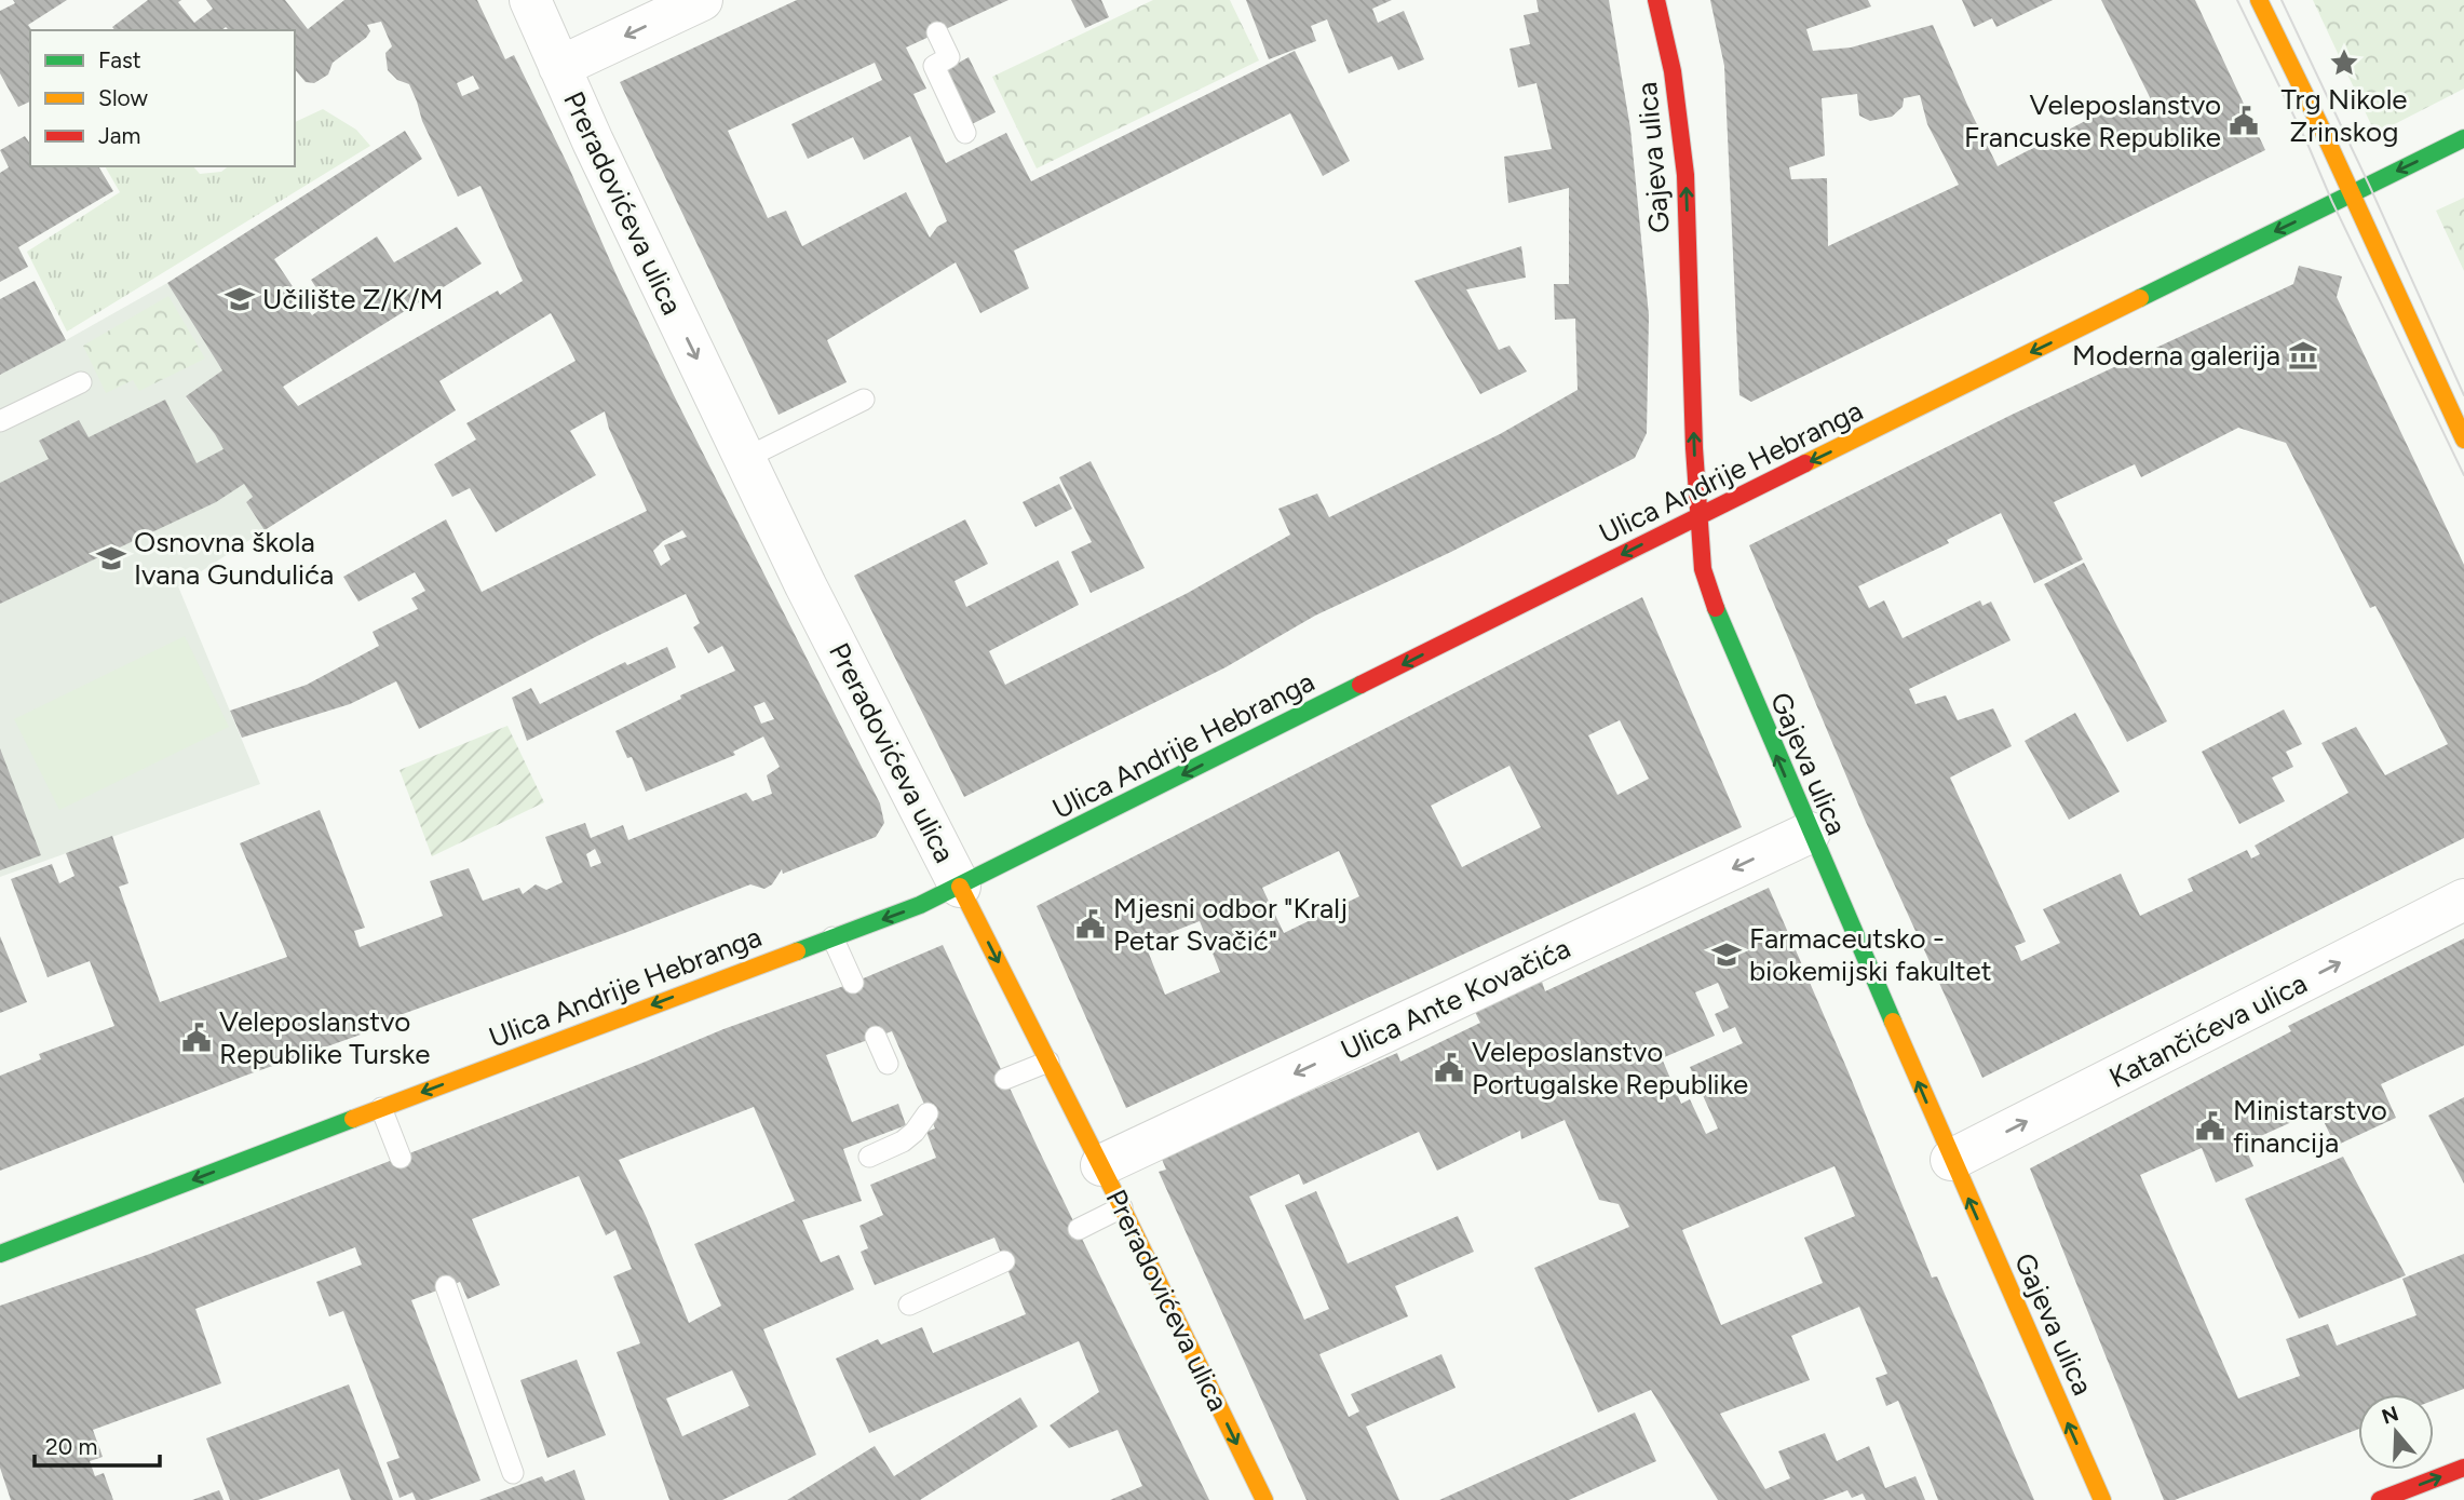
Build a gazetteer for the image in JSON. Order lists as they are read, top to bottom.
{
  "streets": {
    "main road": ["Gajeva ulica", "Preradovićeva ulica", "Ulica Andrije Hebranga"],
    "street": ["Ulica Ante Kovačića", "Katančićeva ulica"]
  },
  "crossings": [
    ["Gajeva ulica", "Ulica Andrije Hebranga"],
    ["Gajeva ulica", "Ulica Ante Kovačića"],
    ["Gajeva ulica", "Katančićeva ulica"],
    ["Preradovićeva ulica", "Ulica Andrije Hebranga"],
    ["Preradovićeva ulica", "Ulica Ante Kovačića"]
  ],
  "one_way": [
    "Gajeva ulica",
    "Preradovićeva ulica",
    "Ulica Andrije Hebranga",
    "Ulica Ante Kovačića",
    "Katančićeva ulica"
  ],
  "places": {
    "place": ["Trg Nikole Zrinskog"],
    "public building": [
      "Veleposlanstvo Francuske Republike",
      "Mjesni odbor \"Kralj Petar Svačić\"",
      "Veleposlanstvo Republike Turske",
      "Veleposlanstvo Portugalske Republike",
      "Ministarstvo financija"
    ],
    "school or university": ["Učilište Z/K/M", "Osnovna škola Ivana Gundulića", "Farmaceutsko - biokemijski fakultet"],
    "museum": ["Moderna galerija"]
  },
  "legend": ["Fast", "Slow", "Jam"],
  "scale_bar": "20 m",
  "north": "top"
}
